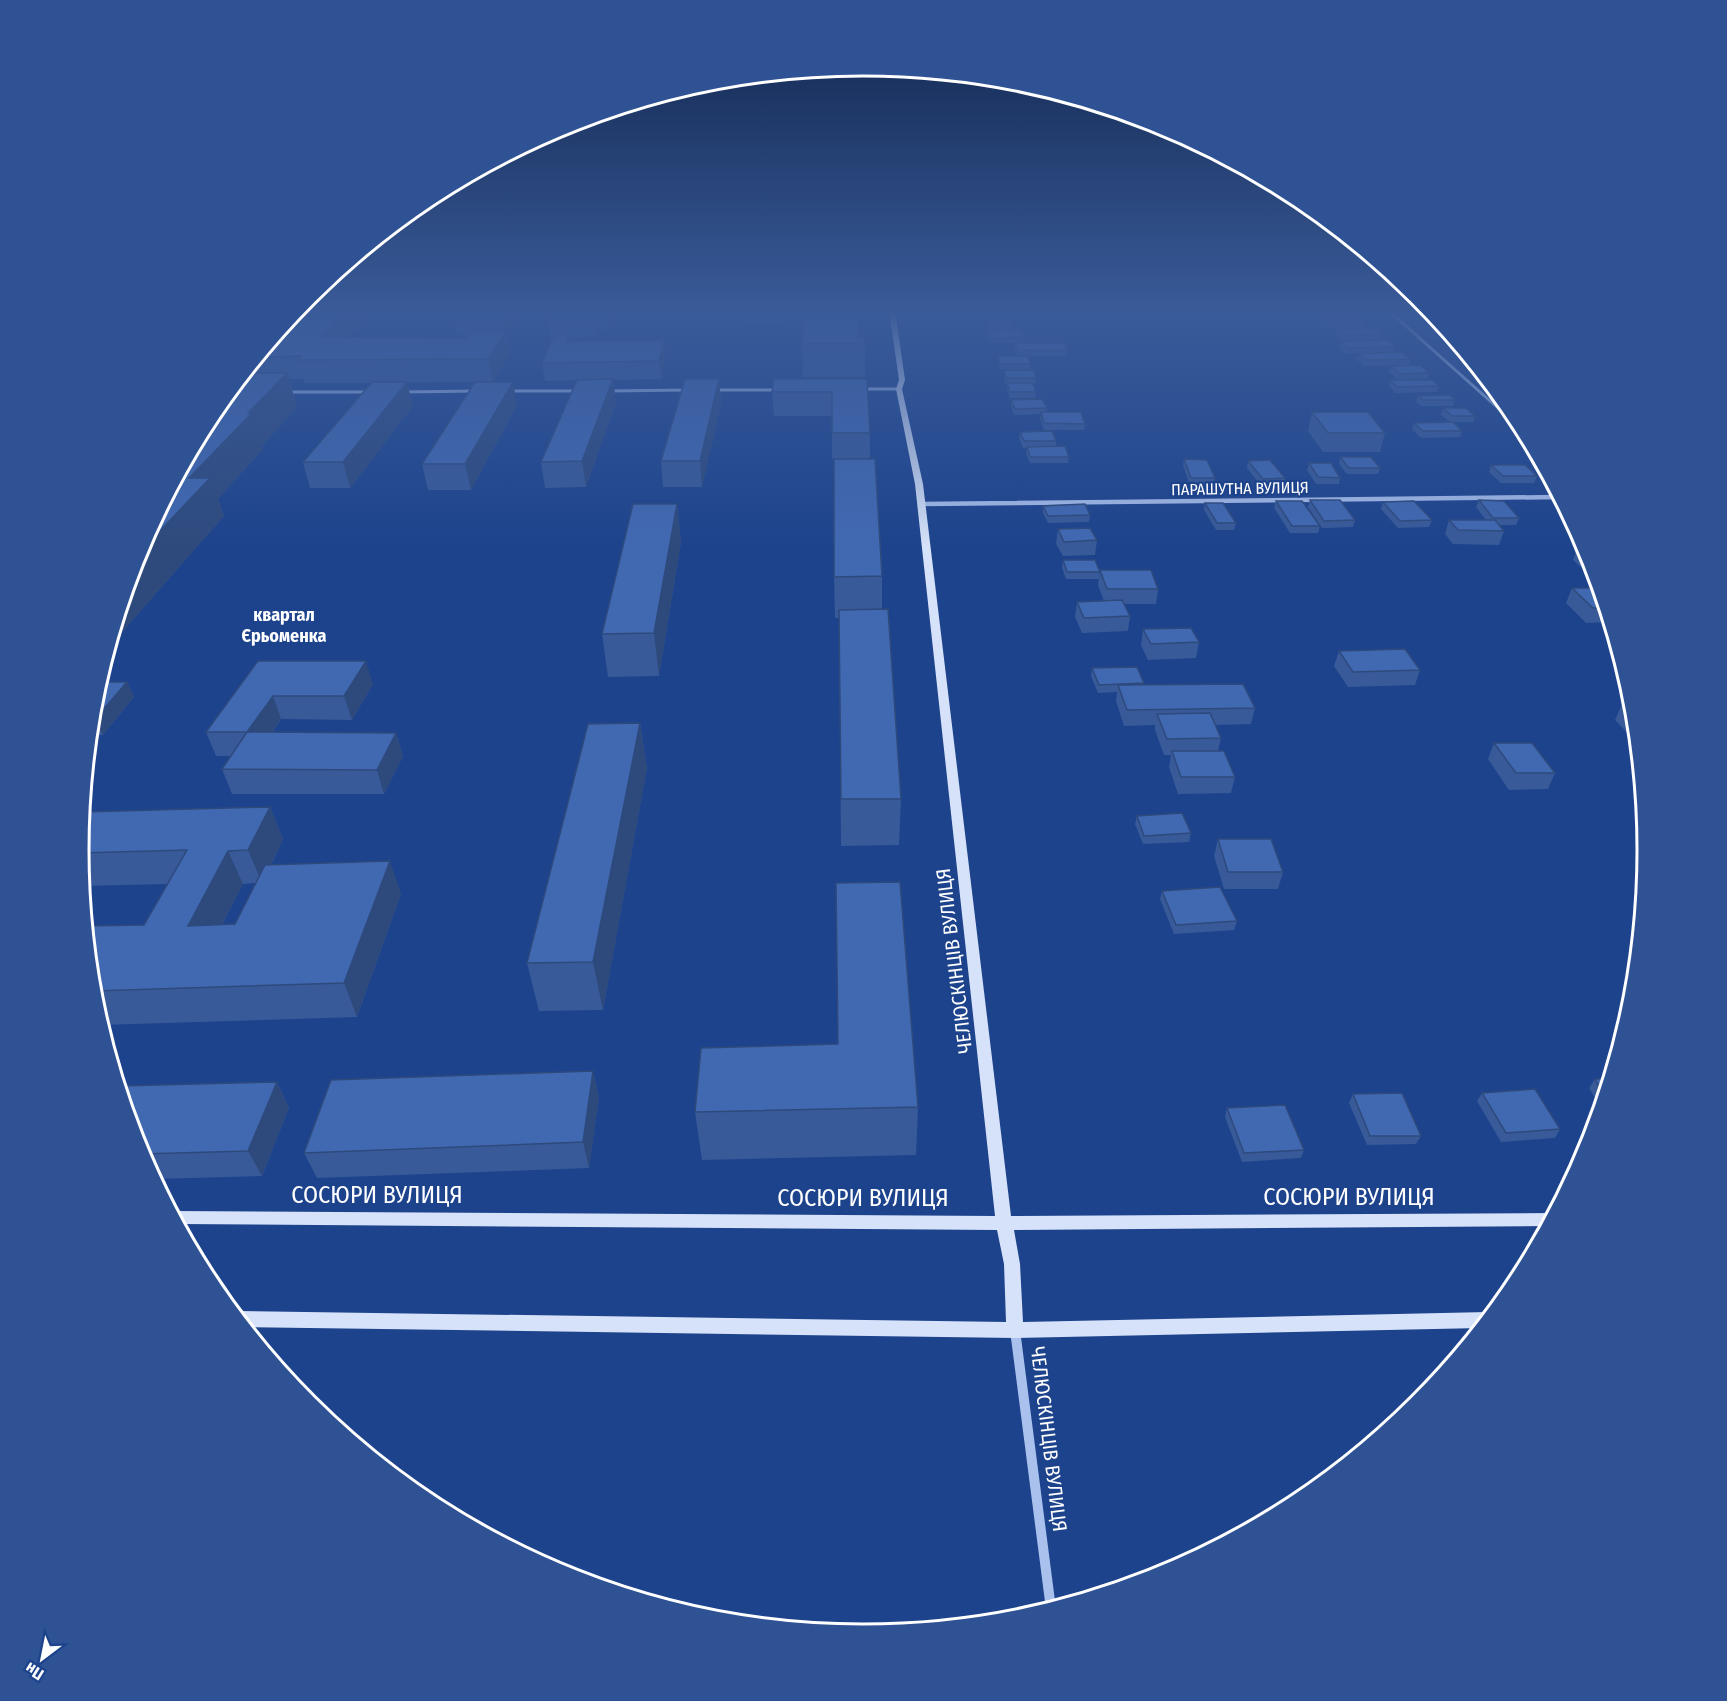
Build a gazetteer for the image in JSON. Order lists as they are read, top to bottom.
{
  "streets": {
    "street": ["ПАРАШУТНА ВУЛИЦЯ", "ЧЕЛЮСКІНЦІВ ВУЛИЦЯ", "СОСЮРИ ВУЛИЦЯ"]
  },
  "crossings": [
    ["ПАРАШУТНА ВУЛИЦЯ", "ЧЕЛЮСКІНЦІВ ВУЛИЦЯ"],
    ["ЧЕЛЮСКІНЦІВ ВУЛИЦЯ", "СОСЮРИ ВУЛИЦЯ"]
  ],
  "districts": ["квартал Єрьоменка"],
  "north": "bottom left"
}
